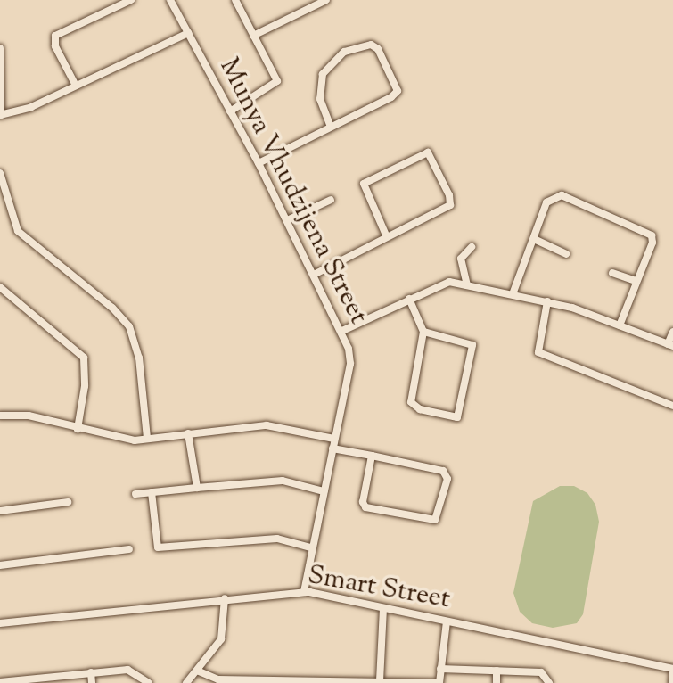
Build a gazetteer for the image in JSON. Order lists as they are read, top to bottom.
{
  "streets": {
    "street": ["Munya Vhudzijena Street", "Smart Street"]
  },
  "crossings": [
    ["Munya Vhudzijena Street", "Smart Street"]
  ]
}
